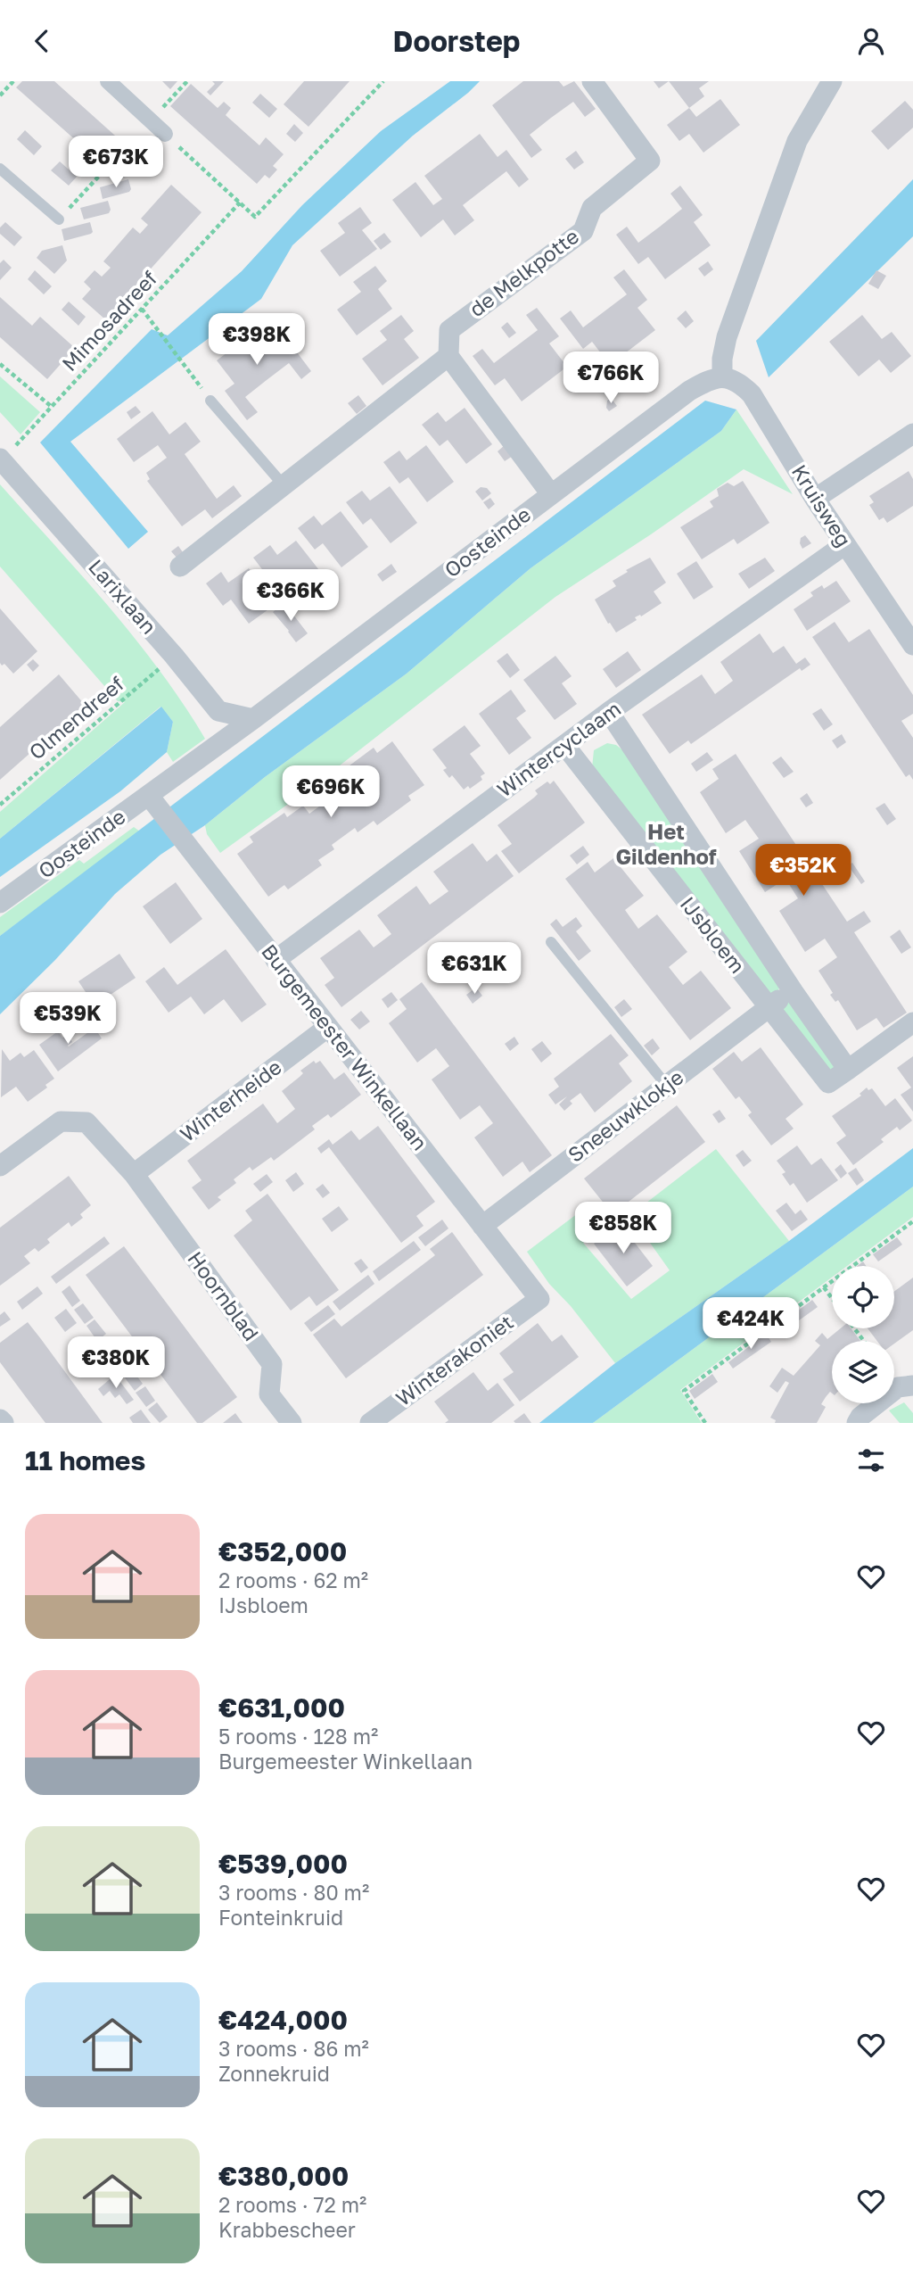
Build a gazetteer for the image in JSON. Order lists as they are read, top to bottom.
{
  "streets": {
    "street": [
      "de Melkpotte",
      "Kruisweg",
      "Oosteinde",
      "Larixlaan",
      "Wintercyclaam",
      "IJsbloem",
      "Burgemeester Winkellaan",
      "Winterheide",
      "Sneeuwklokje",
      "Hoornblad",
      "Winterakoniet"
    ],
    "path": ["Mimosadreef", "Olmendreef"]
  },
  "crossings": [
    ["Mimosadreef", "Larixlaan"],
    ["Kruisweg", "Oosteinde"],
    ["Kruisweg", "Wintercyclaam"],
    ["Oosteinde", "Larixlaan"],
    ["Oosteinde", "Burgemeester Winkellaan"],
    ["Larixlaan", "Olmendreef"],
    ["Wintercyclaam", "IJsbloem"],
    ["Wintercyclaam", "Burgemeester Winkellaan"],
    ["IJsbloem", "Sneeuwklokje"],
    ["Burgemeester Winkellaan", "Winterheide"],
    ["Burgemeester Winkellaan", "Sneeuwklokje"],
    ["Burgemeester Winkellaan", "Winterakoniet"],
    ["Winterheide", "Hoornblad"]
  ],
  "districts": ["Het Gildenhof"],
  "page": {
    "header": "Doorstep",
    "price": [
      "€673K",
      "€398K",
      "€766K",
      "€366K",
      "€696K",
      "€352K",
      "€631K",
      "€539K",
      "€858K",
      "€424K",
      "€380K"
    ],
    "heading": "11 homes",
    "list": [
      {
        "name": "€352,000",
        "note": "2 rooms · 62 m² · IJsbloem"
      },
      {
        "name": "€631,000",
        "note": "5 rooms · 128 m² · Burgemeester Winkellaan"
      },
      {
        "name": "€539,000",
        "note": "3 rooms · 80 m² · Fonteinkruid"
      },
      {
        "name": "€424,000",
        "note": "3 rooms · 86 m² · Zonnekruid"
      },
      {
        "name": "€380,000",
        "note": "2 rooms · 72 m² · Krabbescheer"
      }
    ]
  }
}
